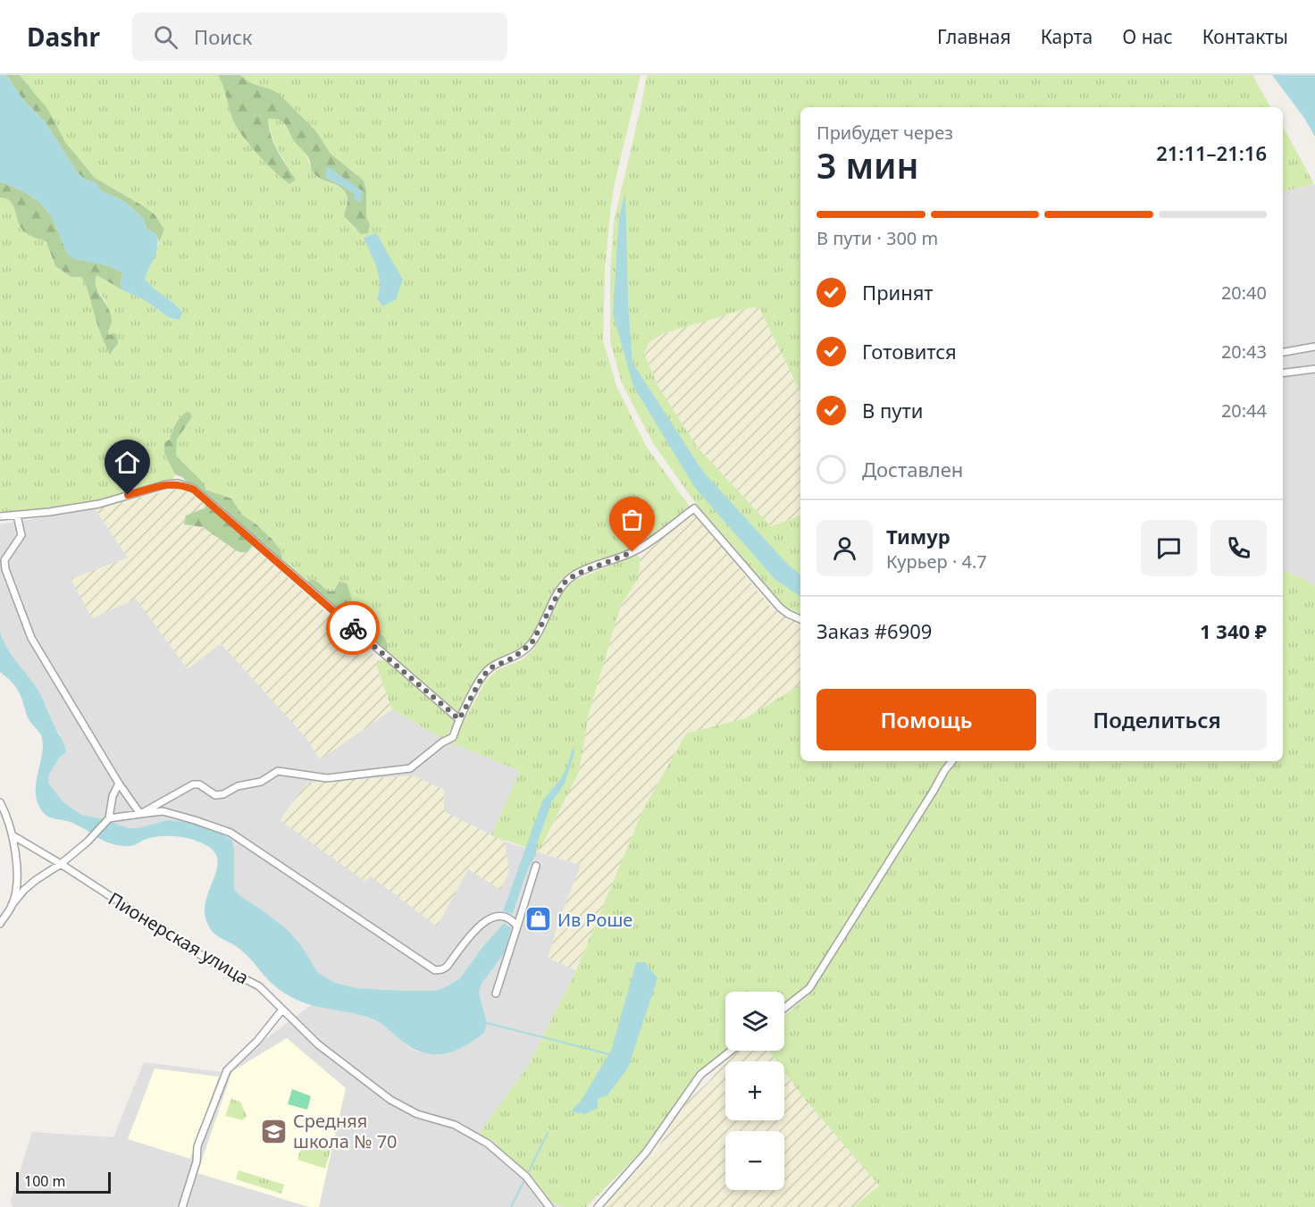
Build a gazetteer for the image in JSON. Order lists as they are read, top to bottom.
{
  "streets": {
    "street": ["Пионерская улица"]
  },
  "places": {
    "shop": ["Ив Роше"],
    "school or university": ["Средняя школа № 70"]
  },
  "scale_bar": "100 m",
  "page": {
    "header": "Dashr",
    "search": "Поиск",
    "nav": [
      "Главная",
      "Карта",
      "О нас",
      "Контакты"
    ],
    "heading": ["3 мин", "Прибудет через", "21:11–21:16"],
    "panel": [
      "Тимур",
      "Курьер · 4.7",
      "Заказ #6909",
      "1 340 ₽"
    ],
    "bar": "В пути · 300 m",
    "list": [
      ["Принят", "20:40"],
      ["Готовится", "20:43"],
      ["В пути", "20:44"],
      "Доставлен"
    ],
    "buttons": ["Помощь", "Поделиться"],
    "map_buttons": ["+", "−"],
    "scale": "100 m"
  }
}
